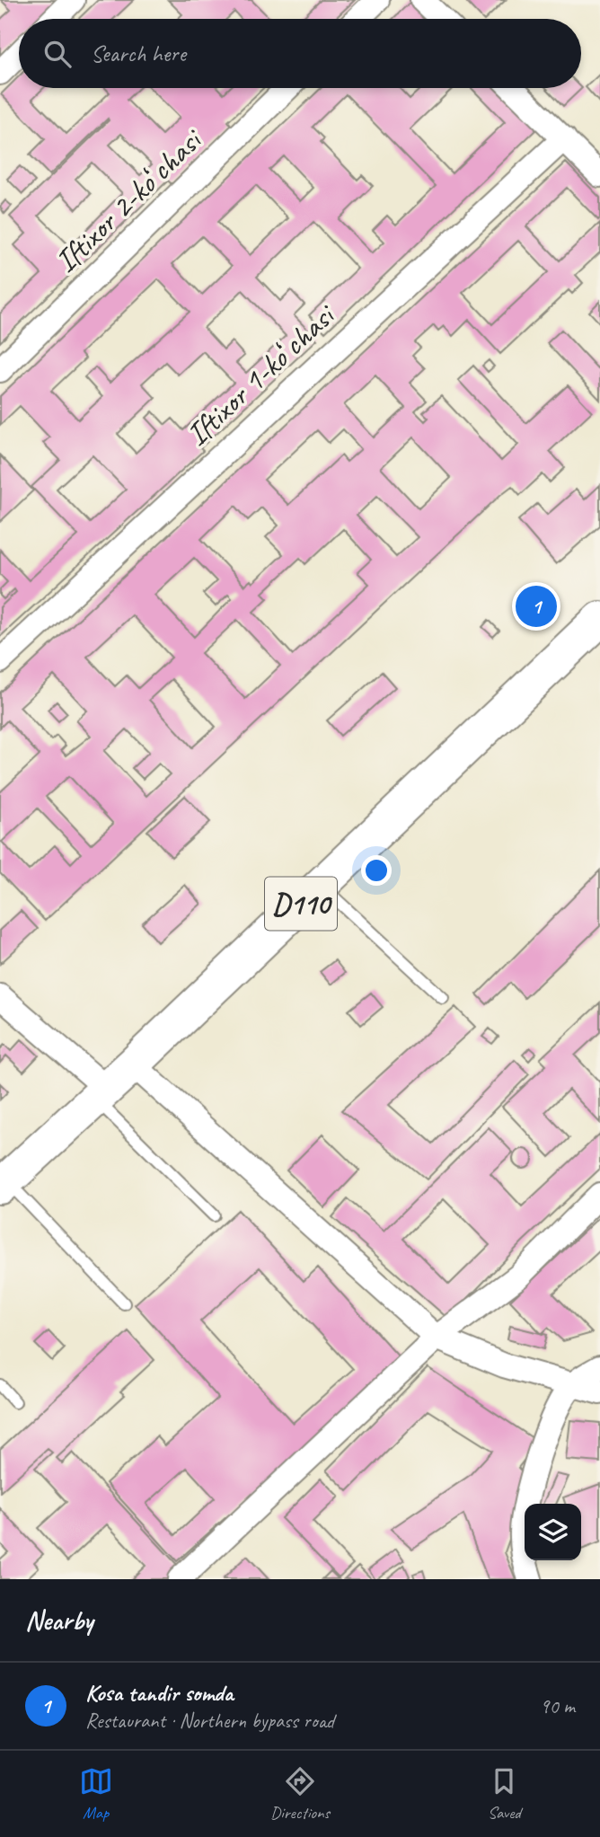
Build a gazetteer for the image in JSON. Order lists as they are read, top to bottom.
{
  "streets": {
    "main road": ["D110"],
    "street": ["Iftixor 2-koʻchasi", "Iftixor 1-koʻchasi"]
  },
  "page": {
    "search": "Search here",
    "pins": "1",
    "heading": "Nearby",
    "list": [
      {
        "mark": "1",
        "name": "Kosa tandir somda",
        "note": "Restaurant · Northern bypass road",
        "value": "90 m"
      }
    ],
    "nav": ["Map", "Directions", "Saved"]
  }
}
